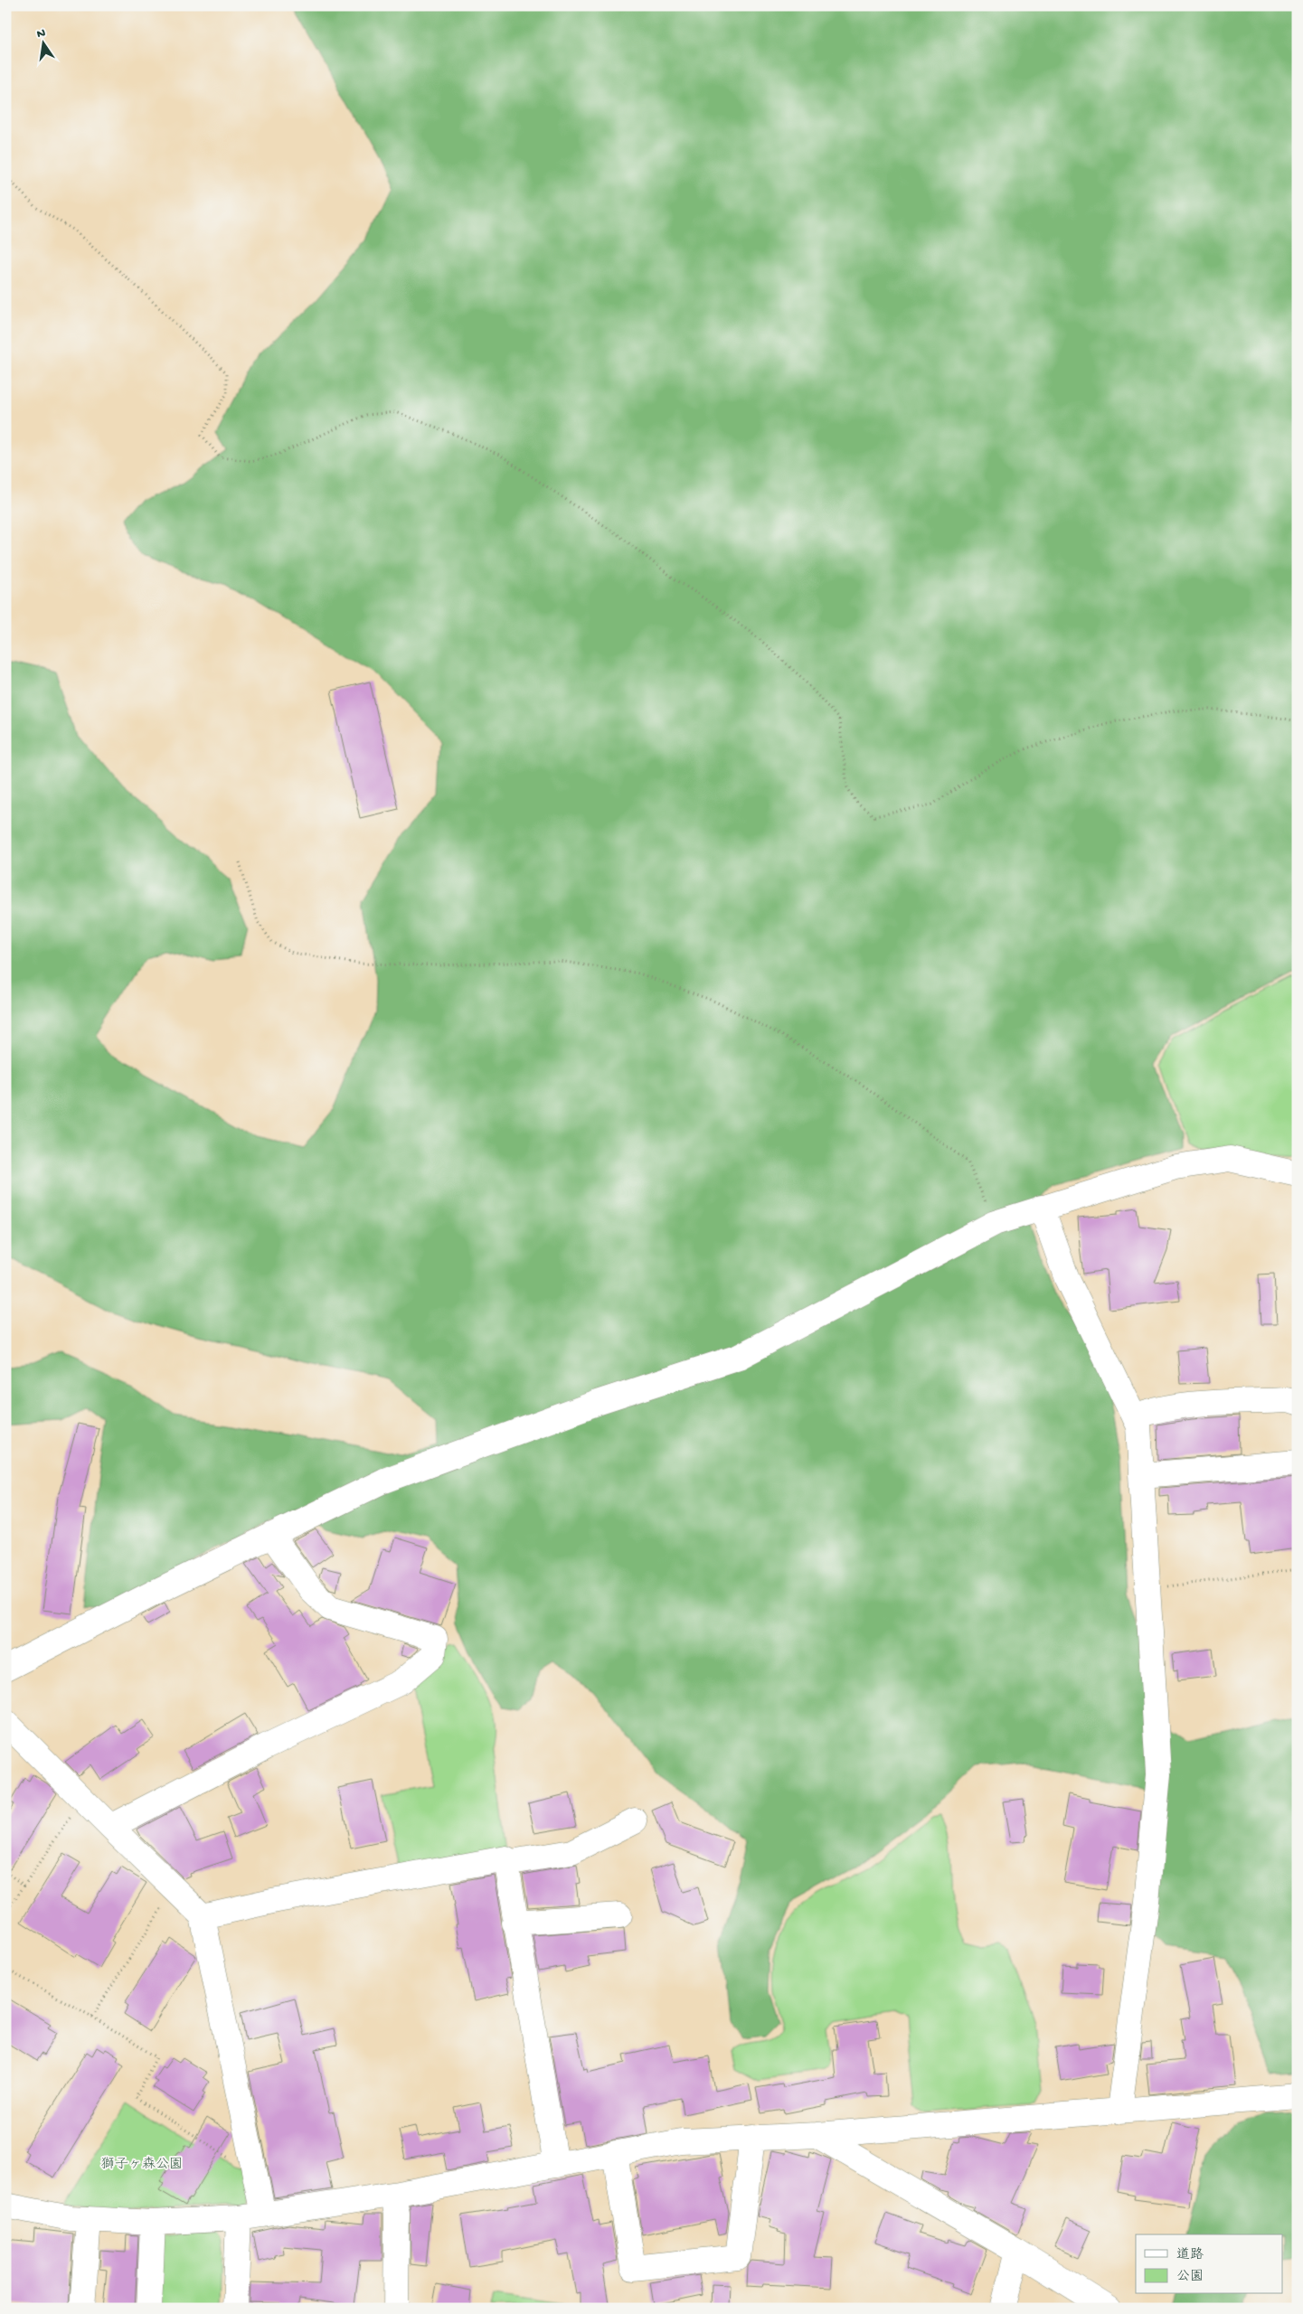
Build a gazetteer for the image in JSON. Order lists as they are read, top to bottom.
{
  "parks": ["獅子ヶ森公園"],
  "legend": ["道路", "公園"],
  "north": "top"
}
